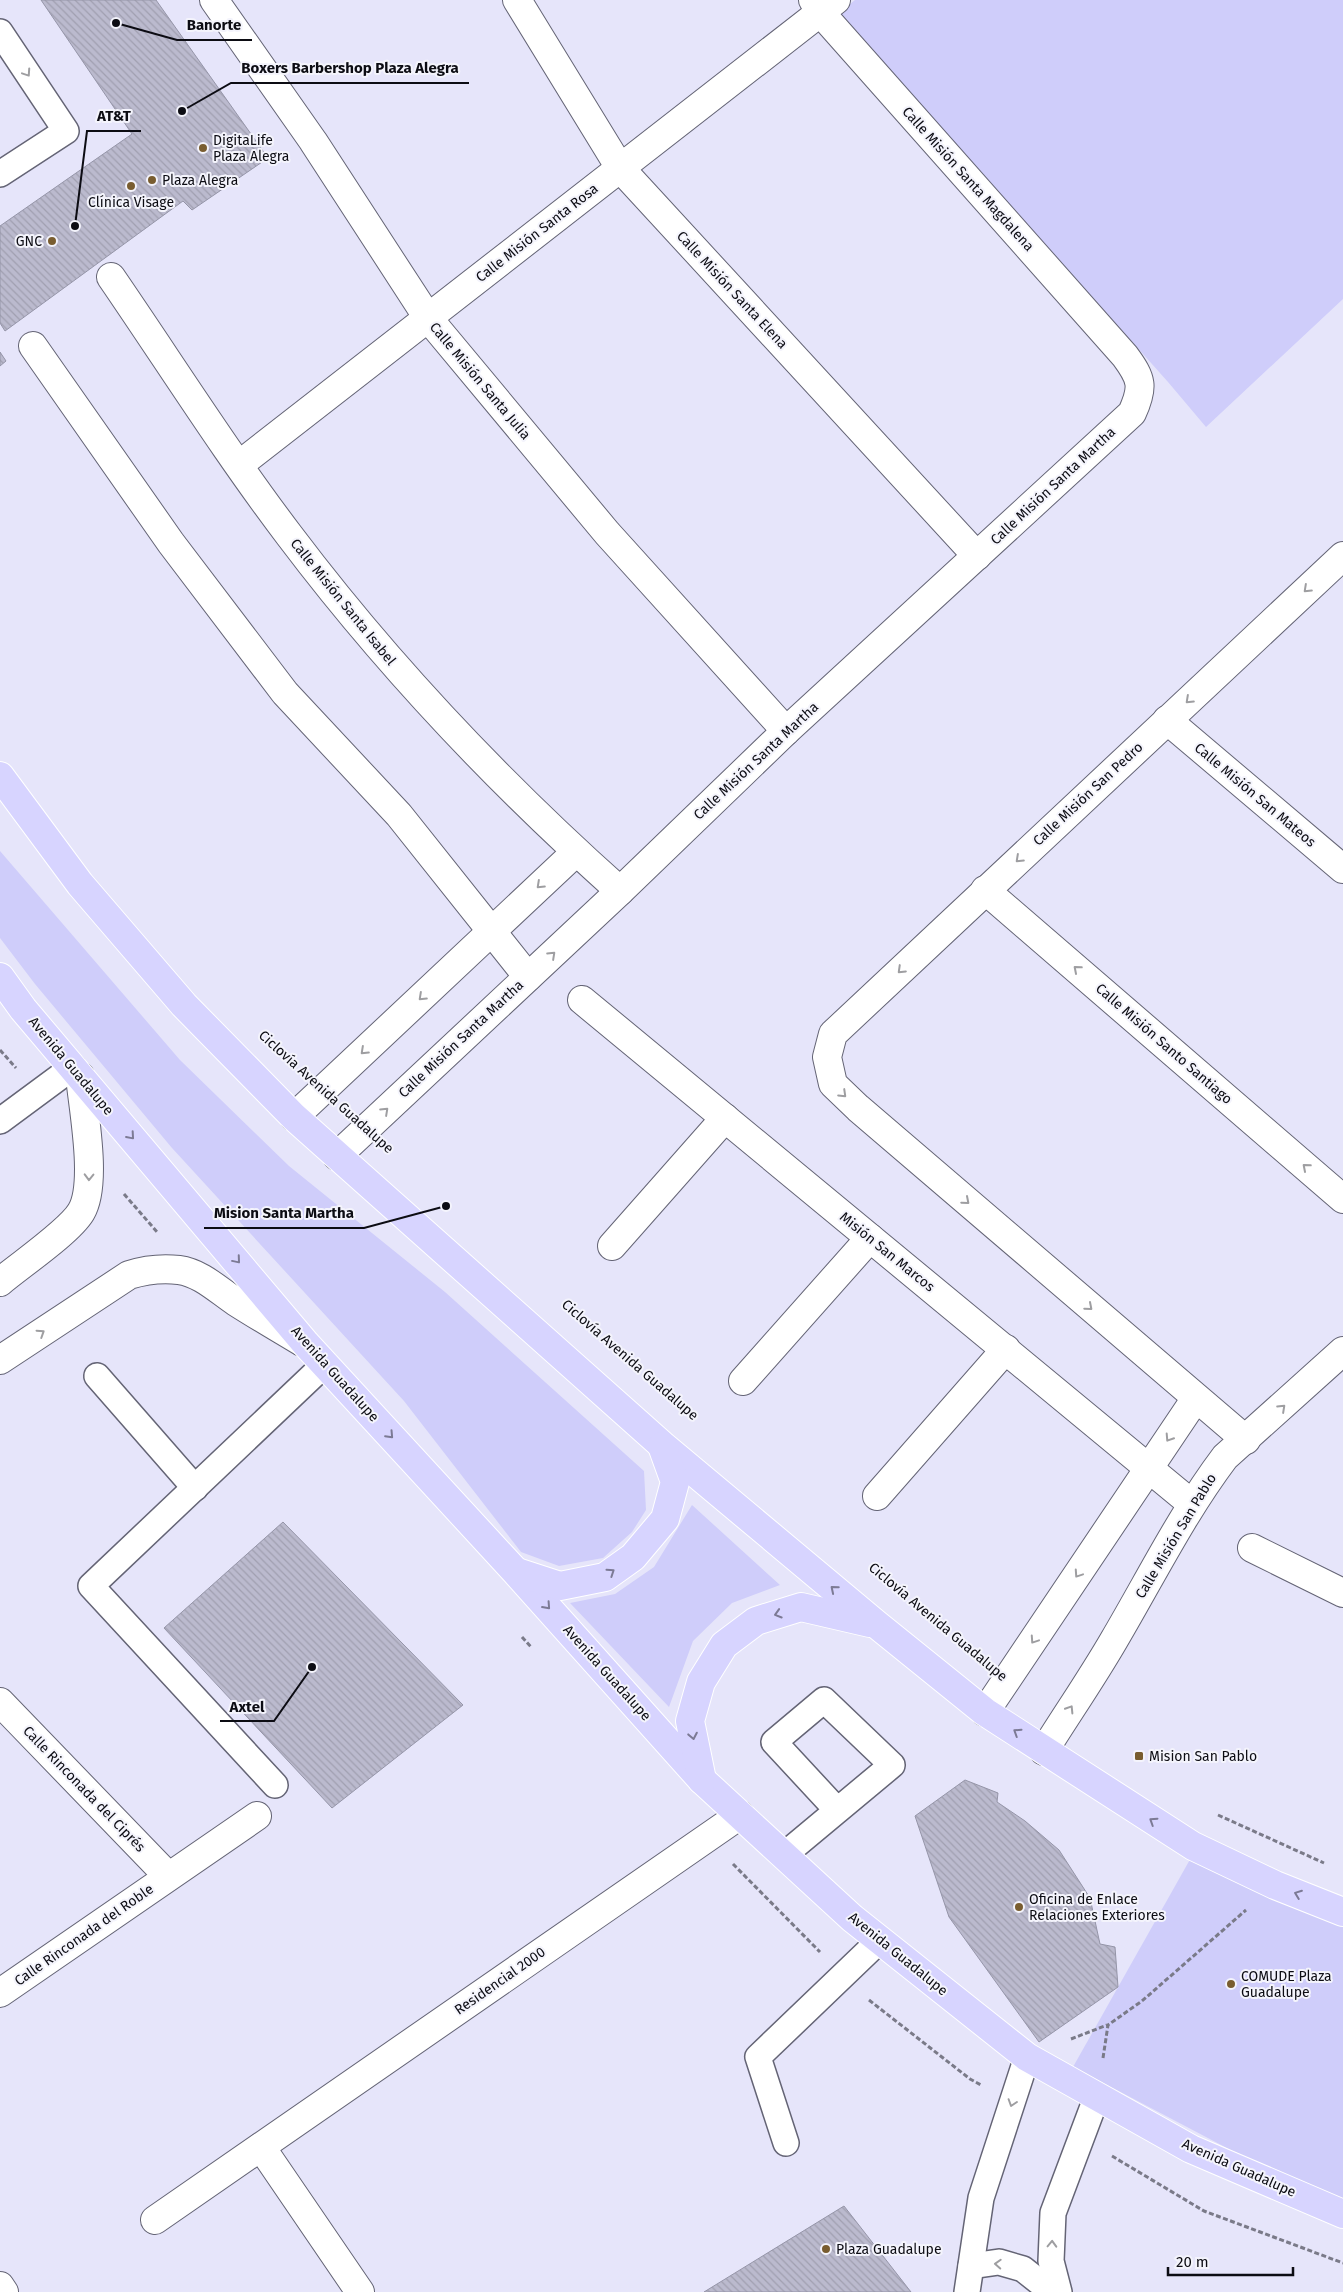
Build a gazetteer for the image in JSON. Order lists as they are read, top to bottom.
{
  "streets": {
    "main road": ["Avenida Guadalupe"],
    "street": [
      "Calle Misión Santa Magdalena",
      "Calle Misión Santa Rosa",
      "Calle Misión Santa Elena",
      "Calle Misión Santa Julia",
      "Calle Misión Santa Martha",
      "Calle Misión Santa Isabel",
      "Calle Misión San Pedro",
      "Calle Misión San Mateos",
      "Calle Misión Santo Santiago",
      "Misión San Marcos",
      "Calle Misión San Pablo",
      "Calle Rinconada del Ciprés",
      "Calle Rinconada del Roble",
      "Residencial 2000"
    ]
  },
  "crossings": [
    ["Calle Misión Santa Magdalena", "Calle Misión Santa Rosa"],
    ["Calle Misión Santa Magdalena", "Calle Misión Santa Martha"],
    ["Calle Misión Santa Rosa", "Calle Misión Santa Elena"],
    ["Calle Misión Santa Rosa", "Calle Misión Santa Julia"],
    ["Calle Misión Santa Rosa", "Calle Misión Santa Isabel"],
    ["Calle Misión Santa Elena", "Calle Misión Santa Martha"],
    ["Calle Misión Santa Julia", "Calle Misión Santa Martha"],
    ["Calle Misión Santa Martha", "Calle Misión Santa Isabel"],
    ["Calle Misión San Pedro", "Calle Misión San Mateos"],
    ["Calle Misión San Pedro", "Calle Misión Santo Santiago"],
    ["Avenida Guadalupe", "Residencial 2000"],
    ["Misión San Marcos", "Calle Misión San Pablo"],
    ["Calle Rinconada del Ciprés", "Calle Rinconada del Roble"]
  ],
  "one_way": ["Calle Misión Santo Santiago"],
  "places": {
    "other": [
      "Banorte",
      "Boxers Barbershop Plaza Alegra",
      "DigitaLife Plaza Alegra",
      "Plaza Alegra",
      "Clínica Visage",
      "AT&T",
      "GNC",
      "Mision Santa Martha",
      "Axtel",
      "Oficina de Enlace Relaciones Exteriores",
      "COMUDE Plaza Guadalupe",
      "Plaza Guadalupe"
    ],
    "transit": ["Mision San Pablo"]
  },
  "scale_bar": "20 m"
}
